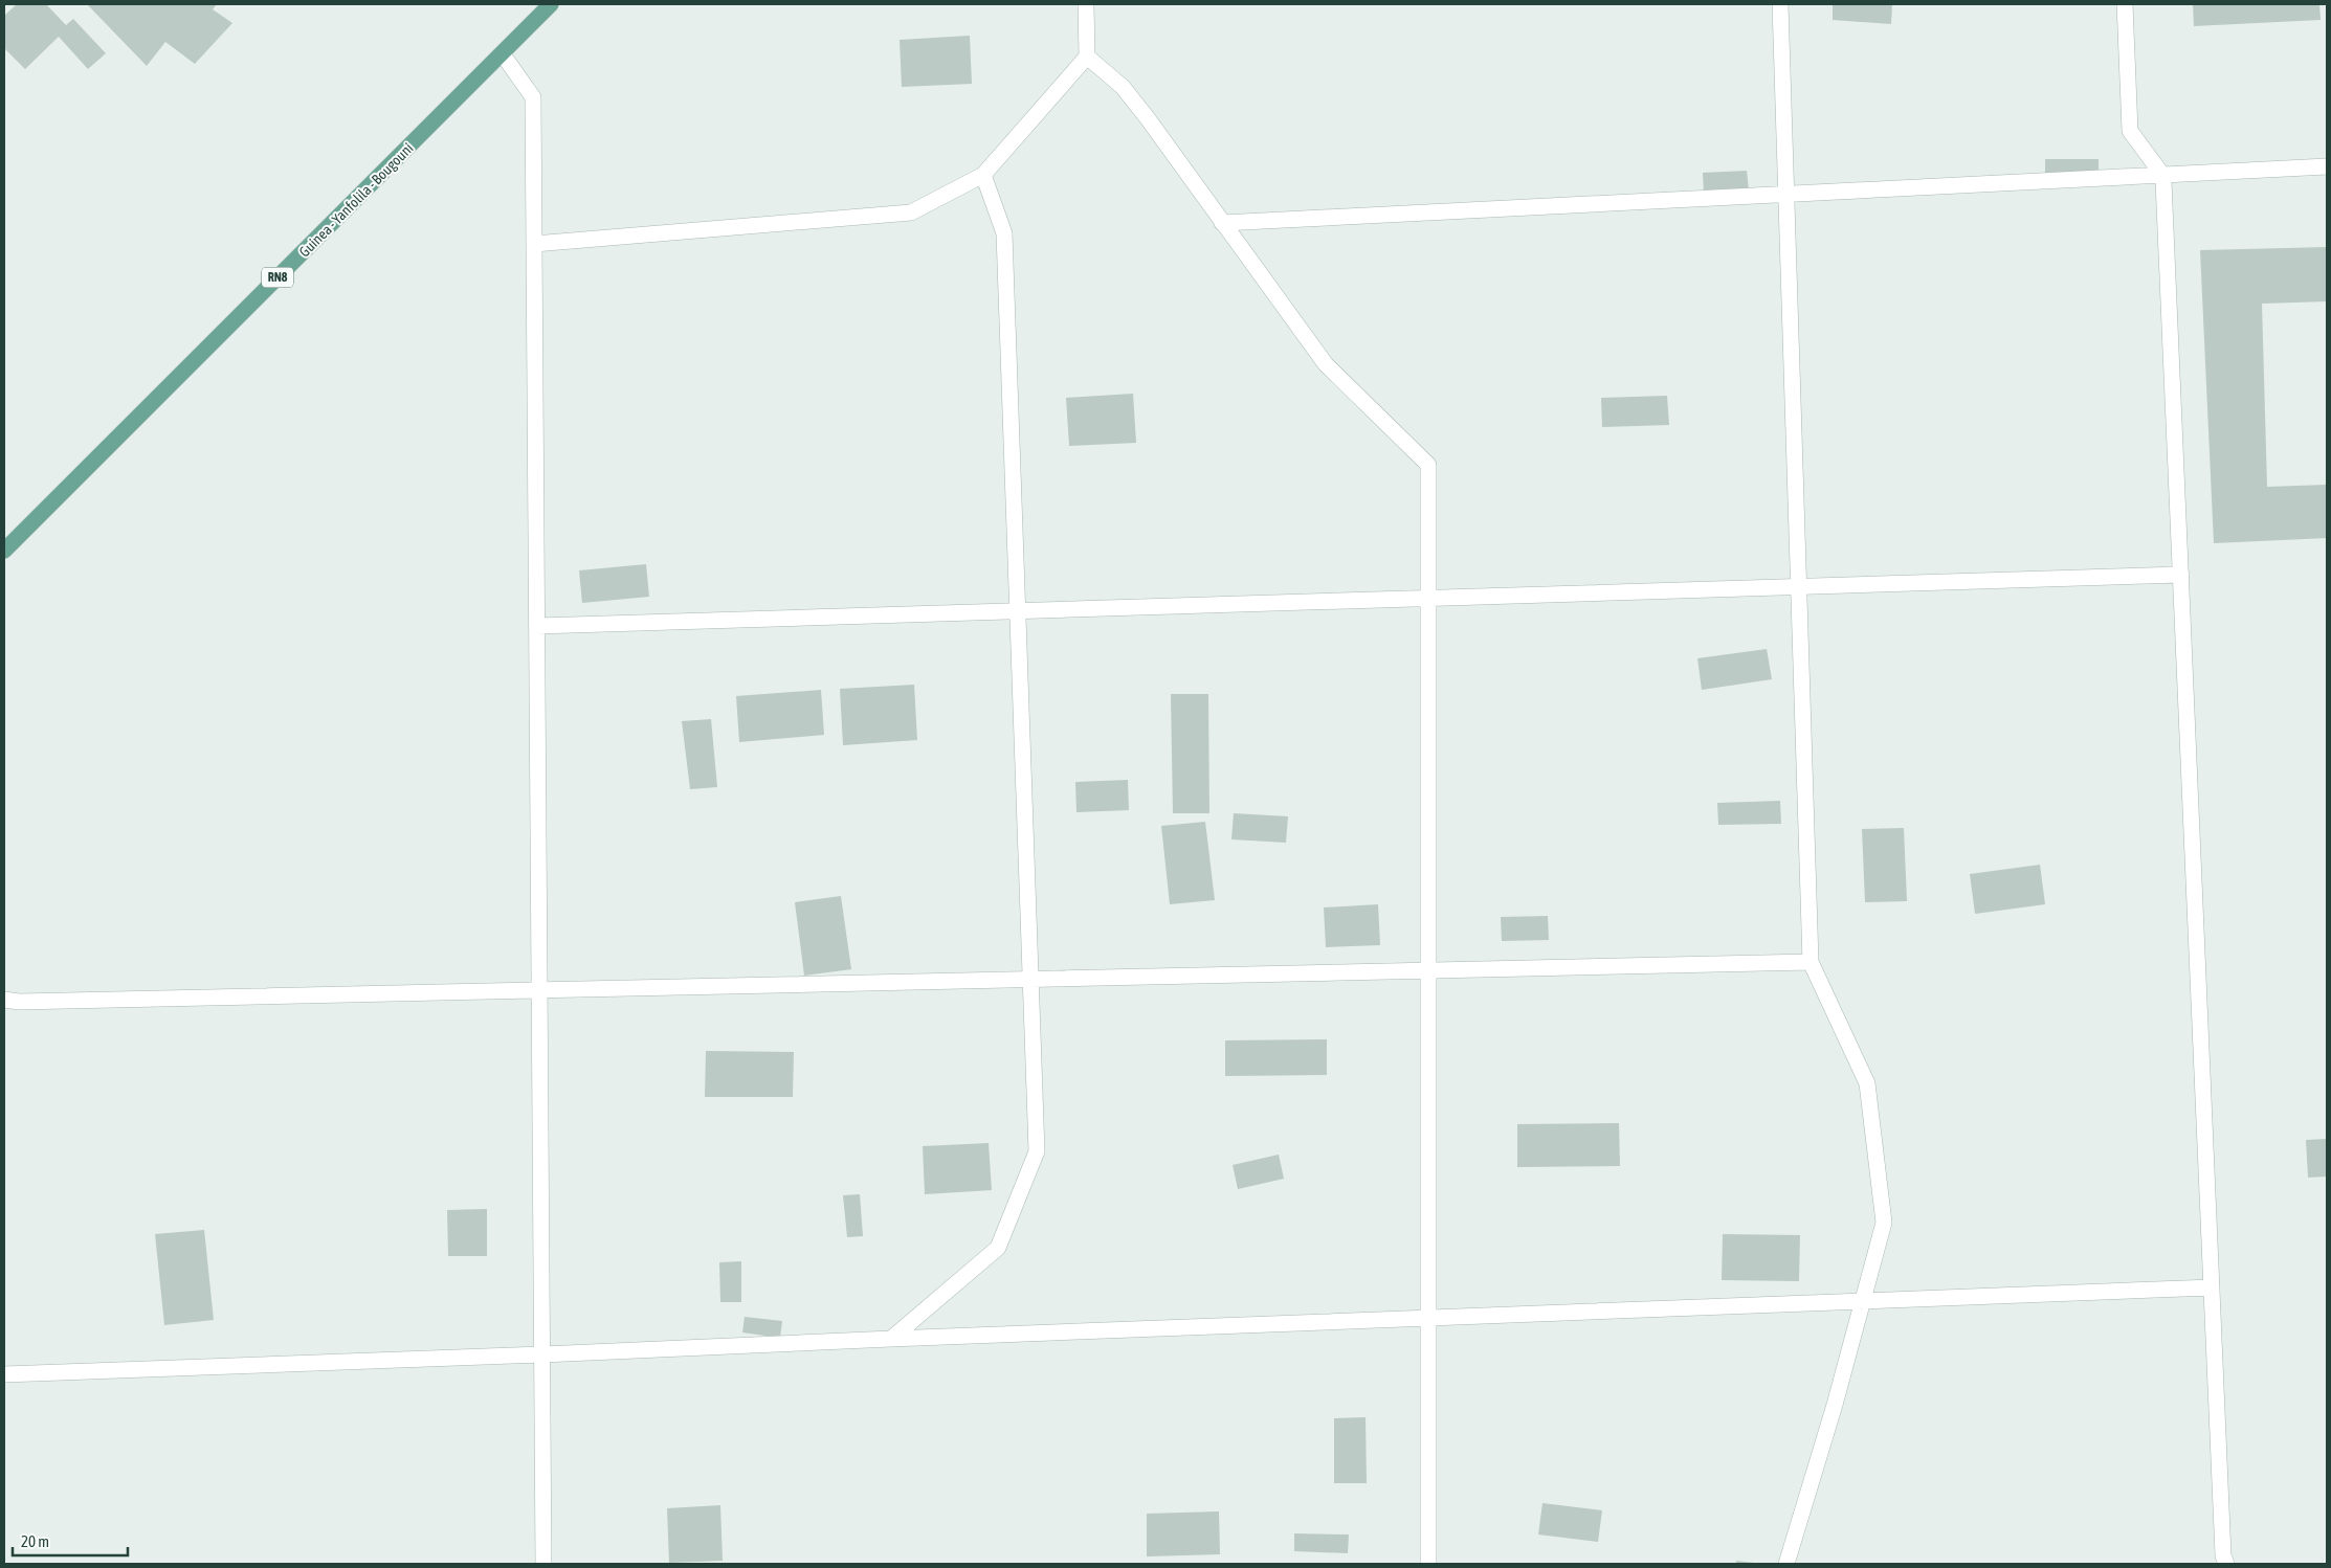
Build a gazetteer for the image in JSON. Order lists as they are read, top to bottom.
{
  "streets": {
    "main road": ["Guinea - Yanfolila - Bougouni", "RN8"]
  },
  "scale_bar": "20 m"
}
